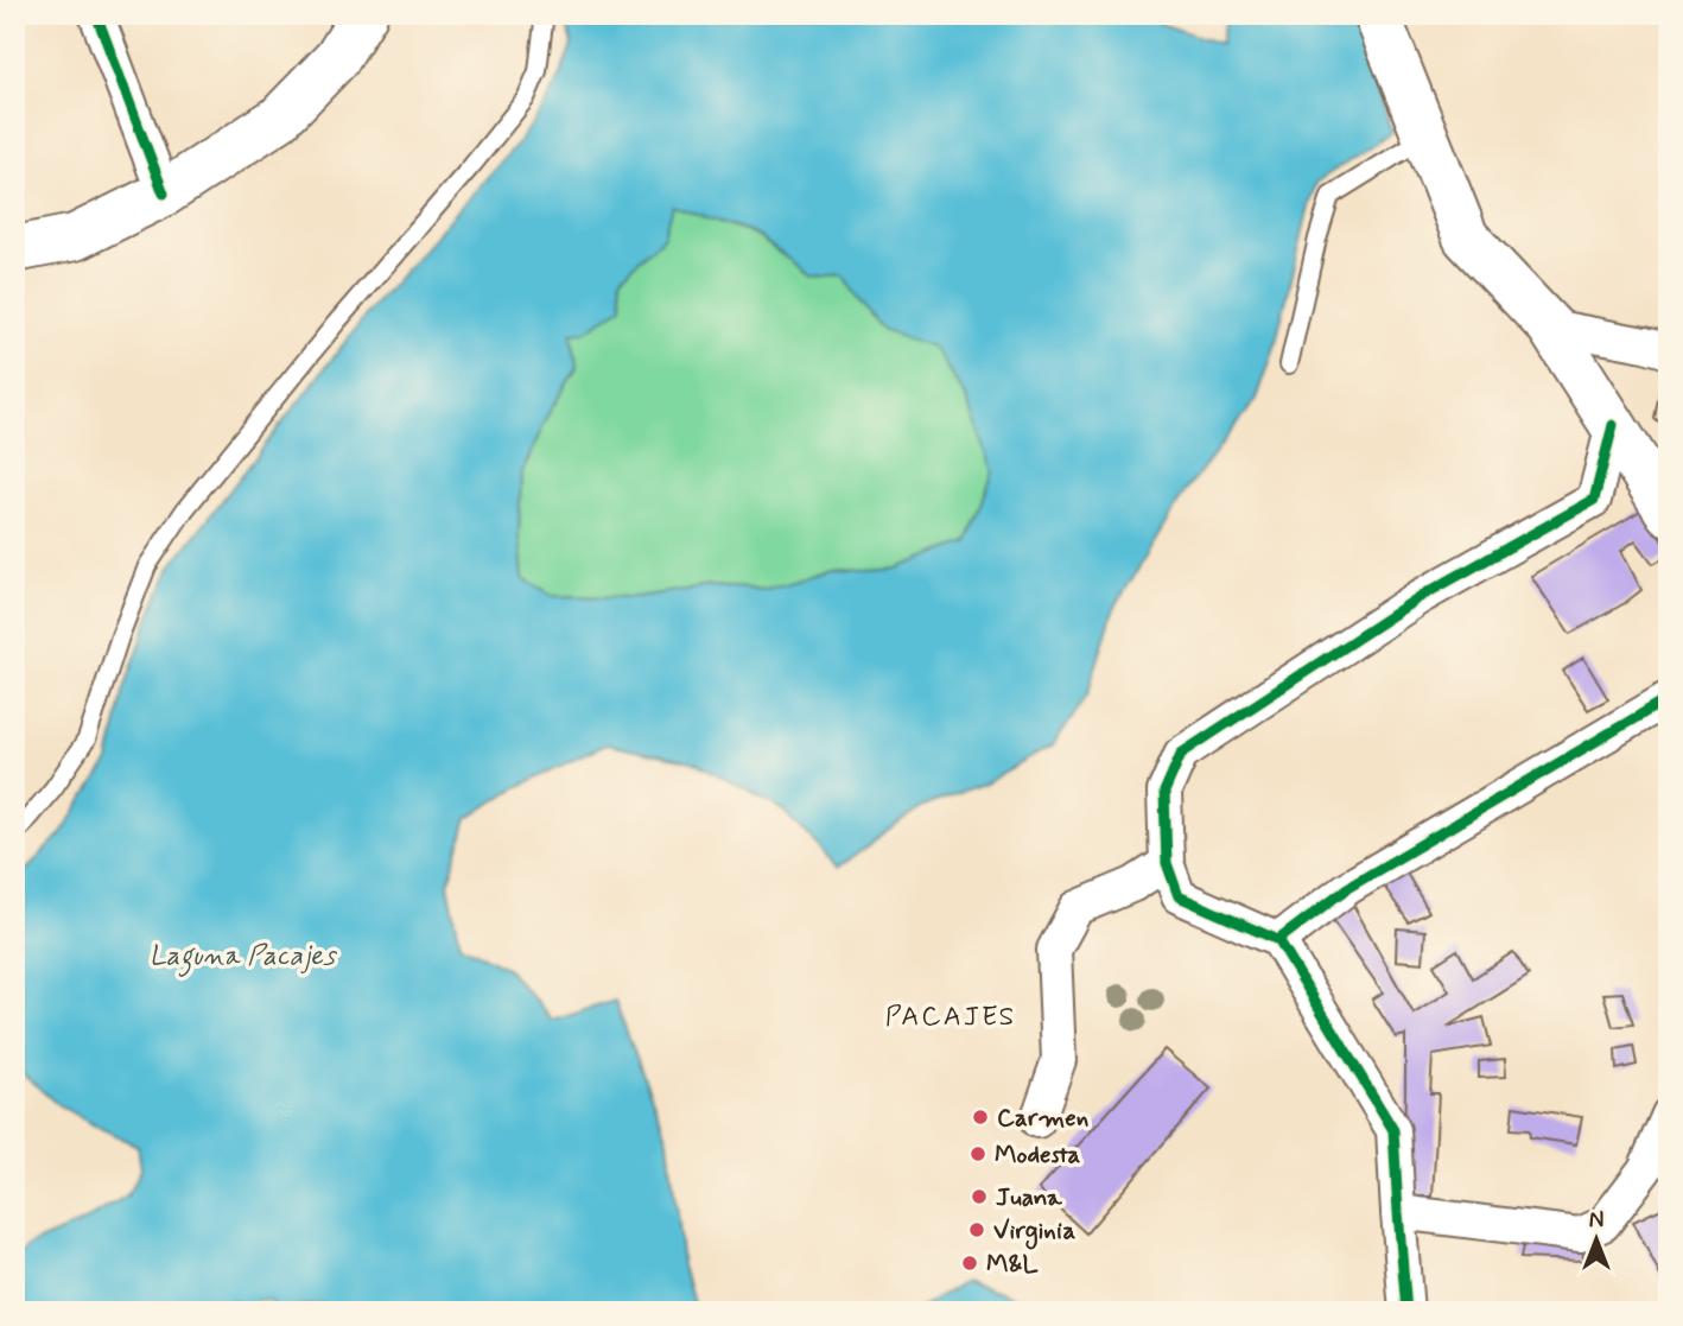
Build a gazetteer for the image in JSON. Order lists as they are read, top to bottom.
{
  "districts": ["PACAJES"],
  "water": ["Laguna Pacajes"],
  "places": [
    "Carmen",
    "Modesta",
    "Juana",
    "Virginia",
    "M&L"
  ],
  "north": "top"
}
